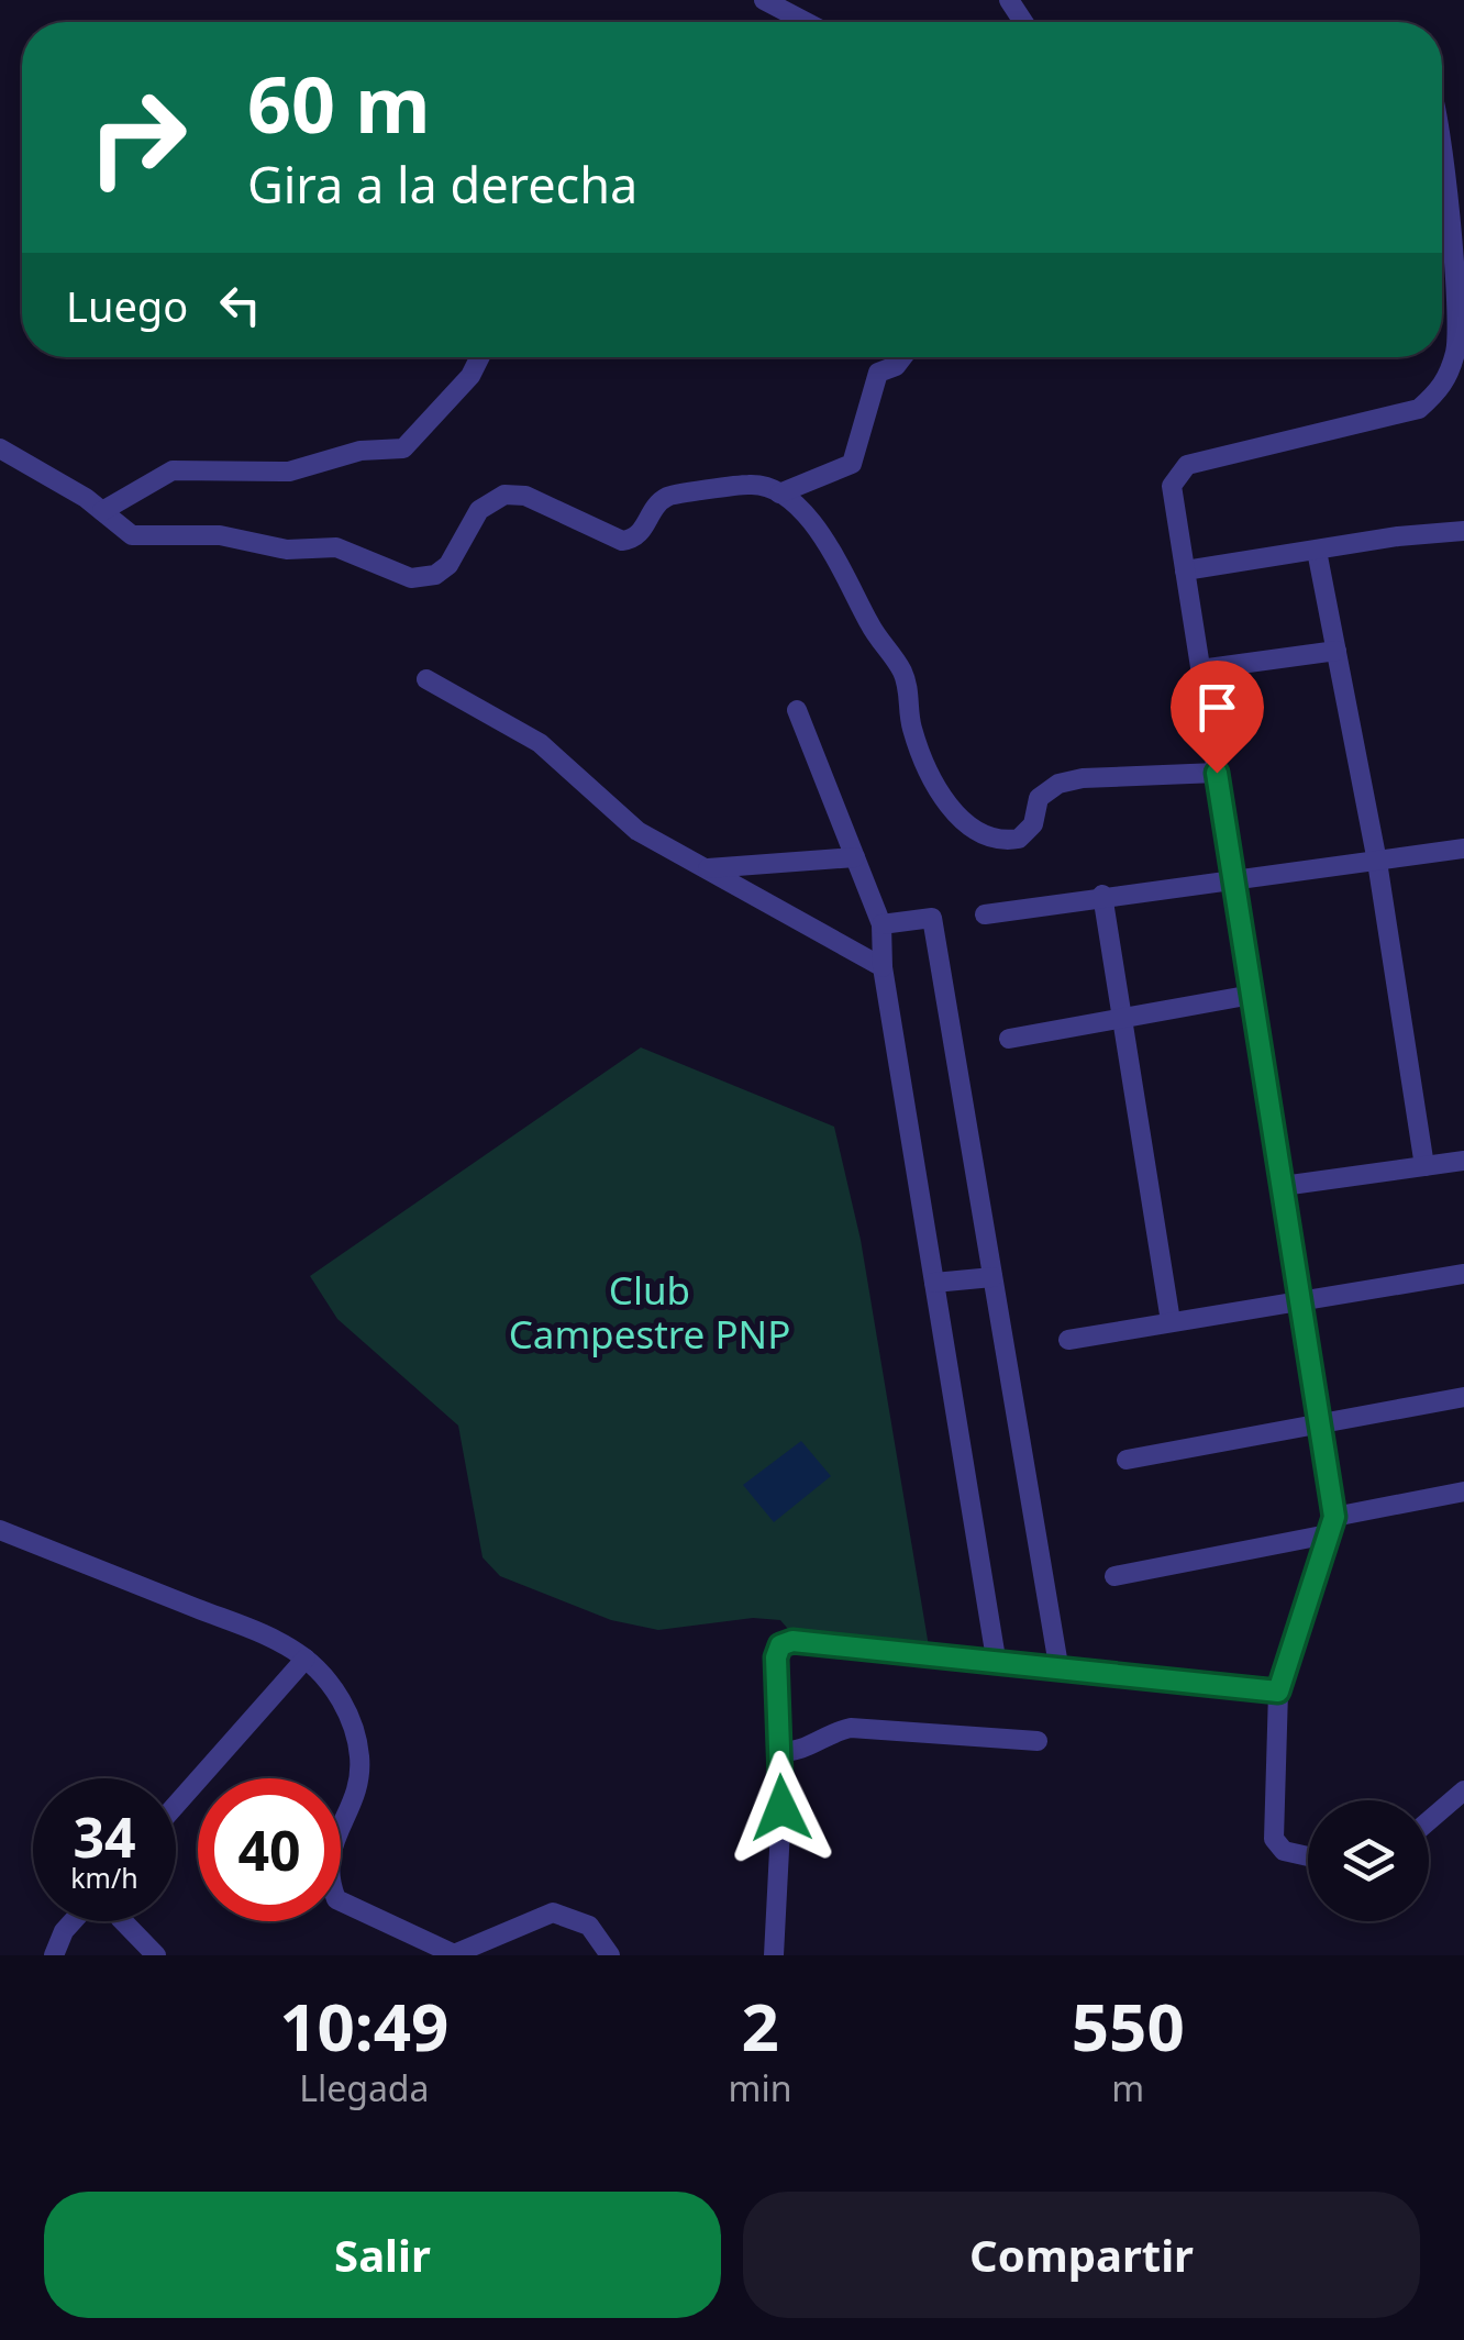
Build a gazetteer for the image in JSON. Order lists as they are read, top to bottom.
{
  "parks": ["Club Campestre PNP"],
  "page": {
    "turn": ["60 m", "Gira a la derecha"],
    "then": "Luego",
    "speed": "34 km/h",
    "limit": "40",
    "eta": [
      "10:49",
      "Llegada",
      "2",
      "min",
      "550",
      "m"
    ],
    "buttons": ["Salir", "Compartir"]
  }
}
